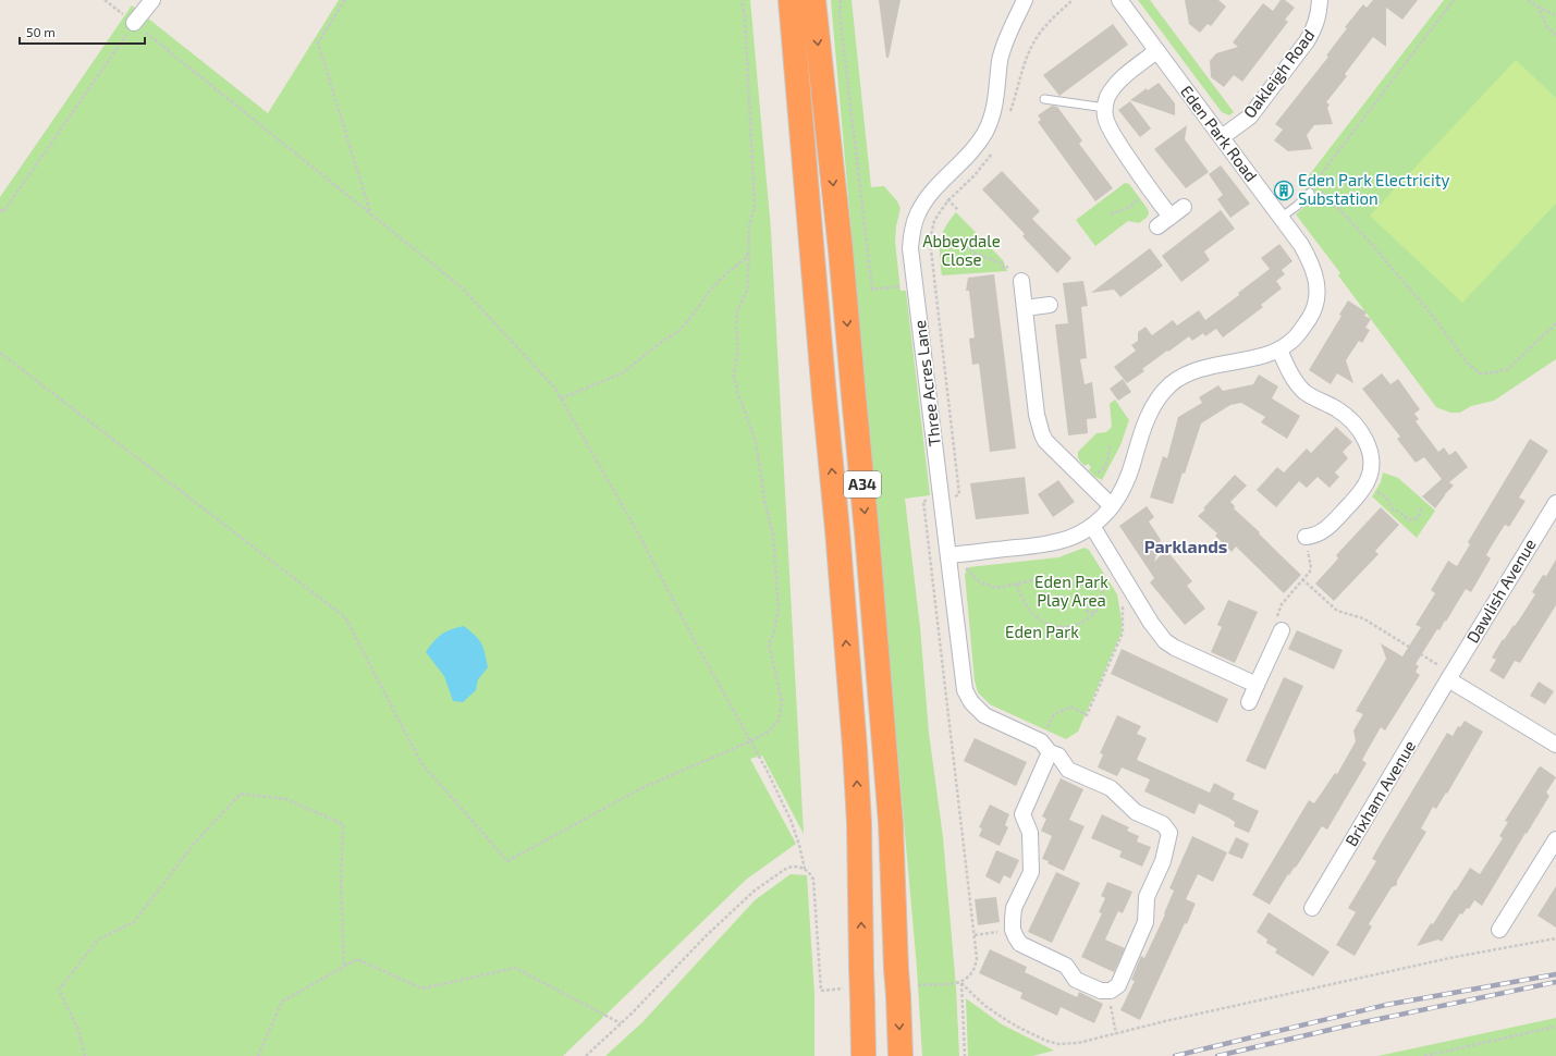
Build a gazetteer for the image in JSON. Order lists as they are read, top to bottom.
{
  "streets": {
    "highway": ["A34"],
    "street": [
      "Oakleigh Road",
      "Eden Park Road",
      "Three Acres Lane",
      "Dawlish Avenue",
      "Brixham Avenue"
    ]
  },
  "crossings": [
    ["Oakleigh Road", "Eden Park Road"],
    ["Eden Park Road", "Three Acres Lane"],
    ["Dawlish Avenue", "Brixham Avenue"]
  ],
  "districts": ["Parklands"],
  "parks": ["Abbeydale Close", "Eden Park Play Area", "Eden Park"],
  "places": {
    "building": ["Eden Park Electricity Substation"]
  },
  "scale_bar": "50 m"
}
